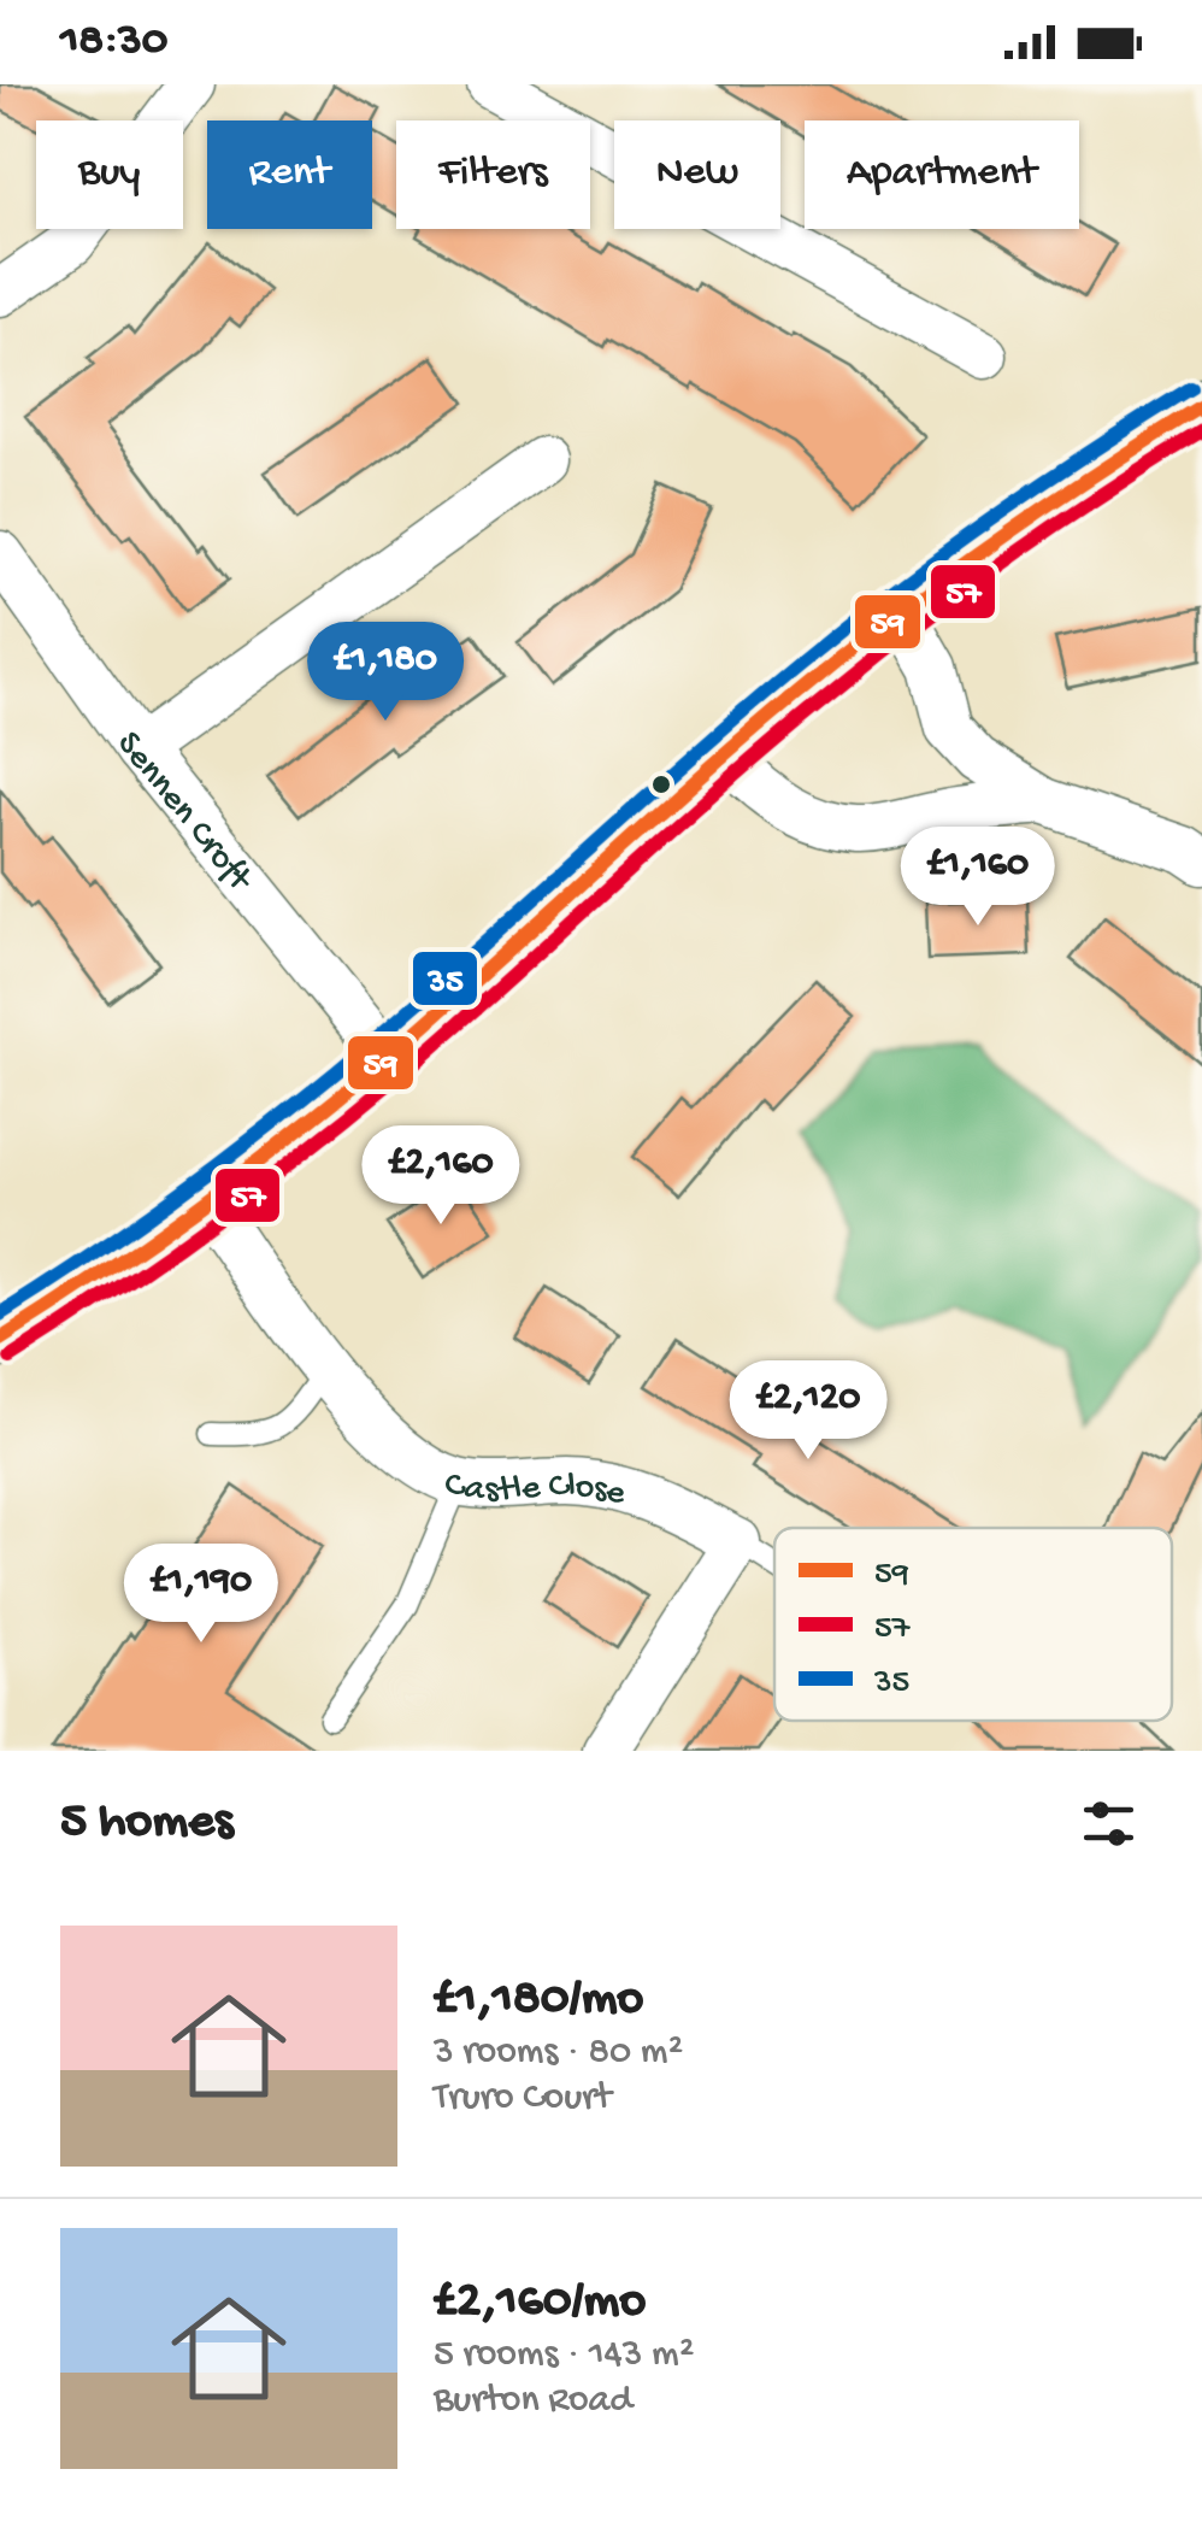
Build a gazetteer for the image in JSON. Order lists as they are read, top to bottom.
{
  "streets": {
    "street": ["Sennen Croft", "Castle Close"]
  },
  "lines": ["transit line 35", "transit line 59", "transit line 57"],
  "legend": ["59", "57", "35"],
  "page": {
    "status": "18:30",
    "chip": [
      "Buy",
      "Rent",
      "Filters",
      "New",
      "Apartment"
    ],
    "price": [
      "£1,180",
      "£1,160",
      "£2,160",
      "£2,120",
      "£1,190"
    ],
    "heading": "5 homes",
    "list": [
      {
        "name": "£1,180/mo",
        "note": "3 rooms · 80 m² · Truro Court"
      },
      {
        "name": "£2,160/mo",
        "note": "5 rooms · 143 m² · Burton Road"
      }
    ]
  }
}
